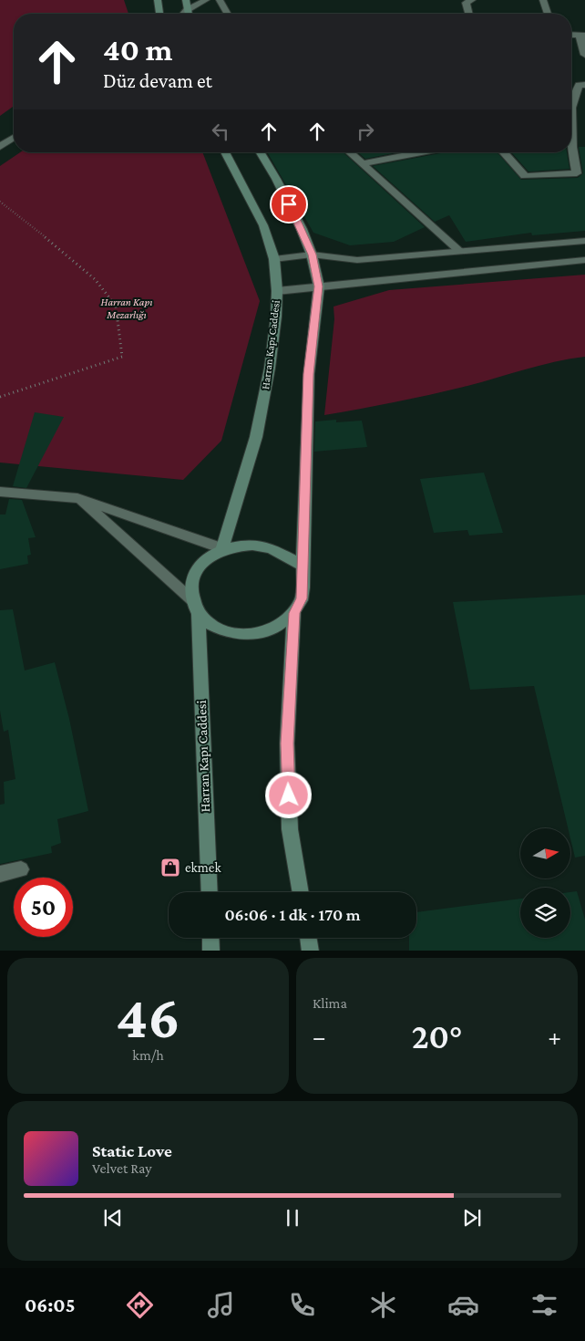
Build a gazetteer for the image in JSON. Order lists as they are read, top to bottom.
{
  "streets": {
    "main road": ["Harran Kapı Caddesi"]
  },
  "parks": ["Harran Kapı Mezarlığı"],
  "places": {
    "shop": ["ekmek"]
  },
  "north": "right",
  "page": {
    "turn": ["40 m", "Düz devam et"],
    "limit": "50",
    "trip": "06:06 · 1 dk · 170 m",
    "tile": [
      ["46", "km/h"],
      "Klima"
    ],
    "heat": ["−", "20°", "+"],
    "song": ["Static Love", "Velvet Ray"],
    "tabs": "06:05"
  }
}
